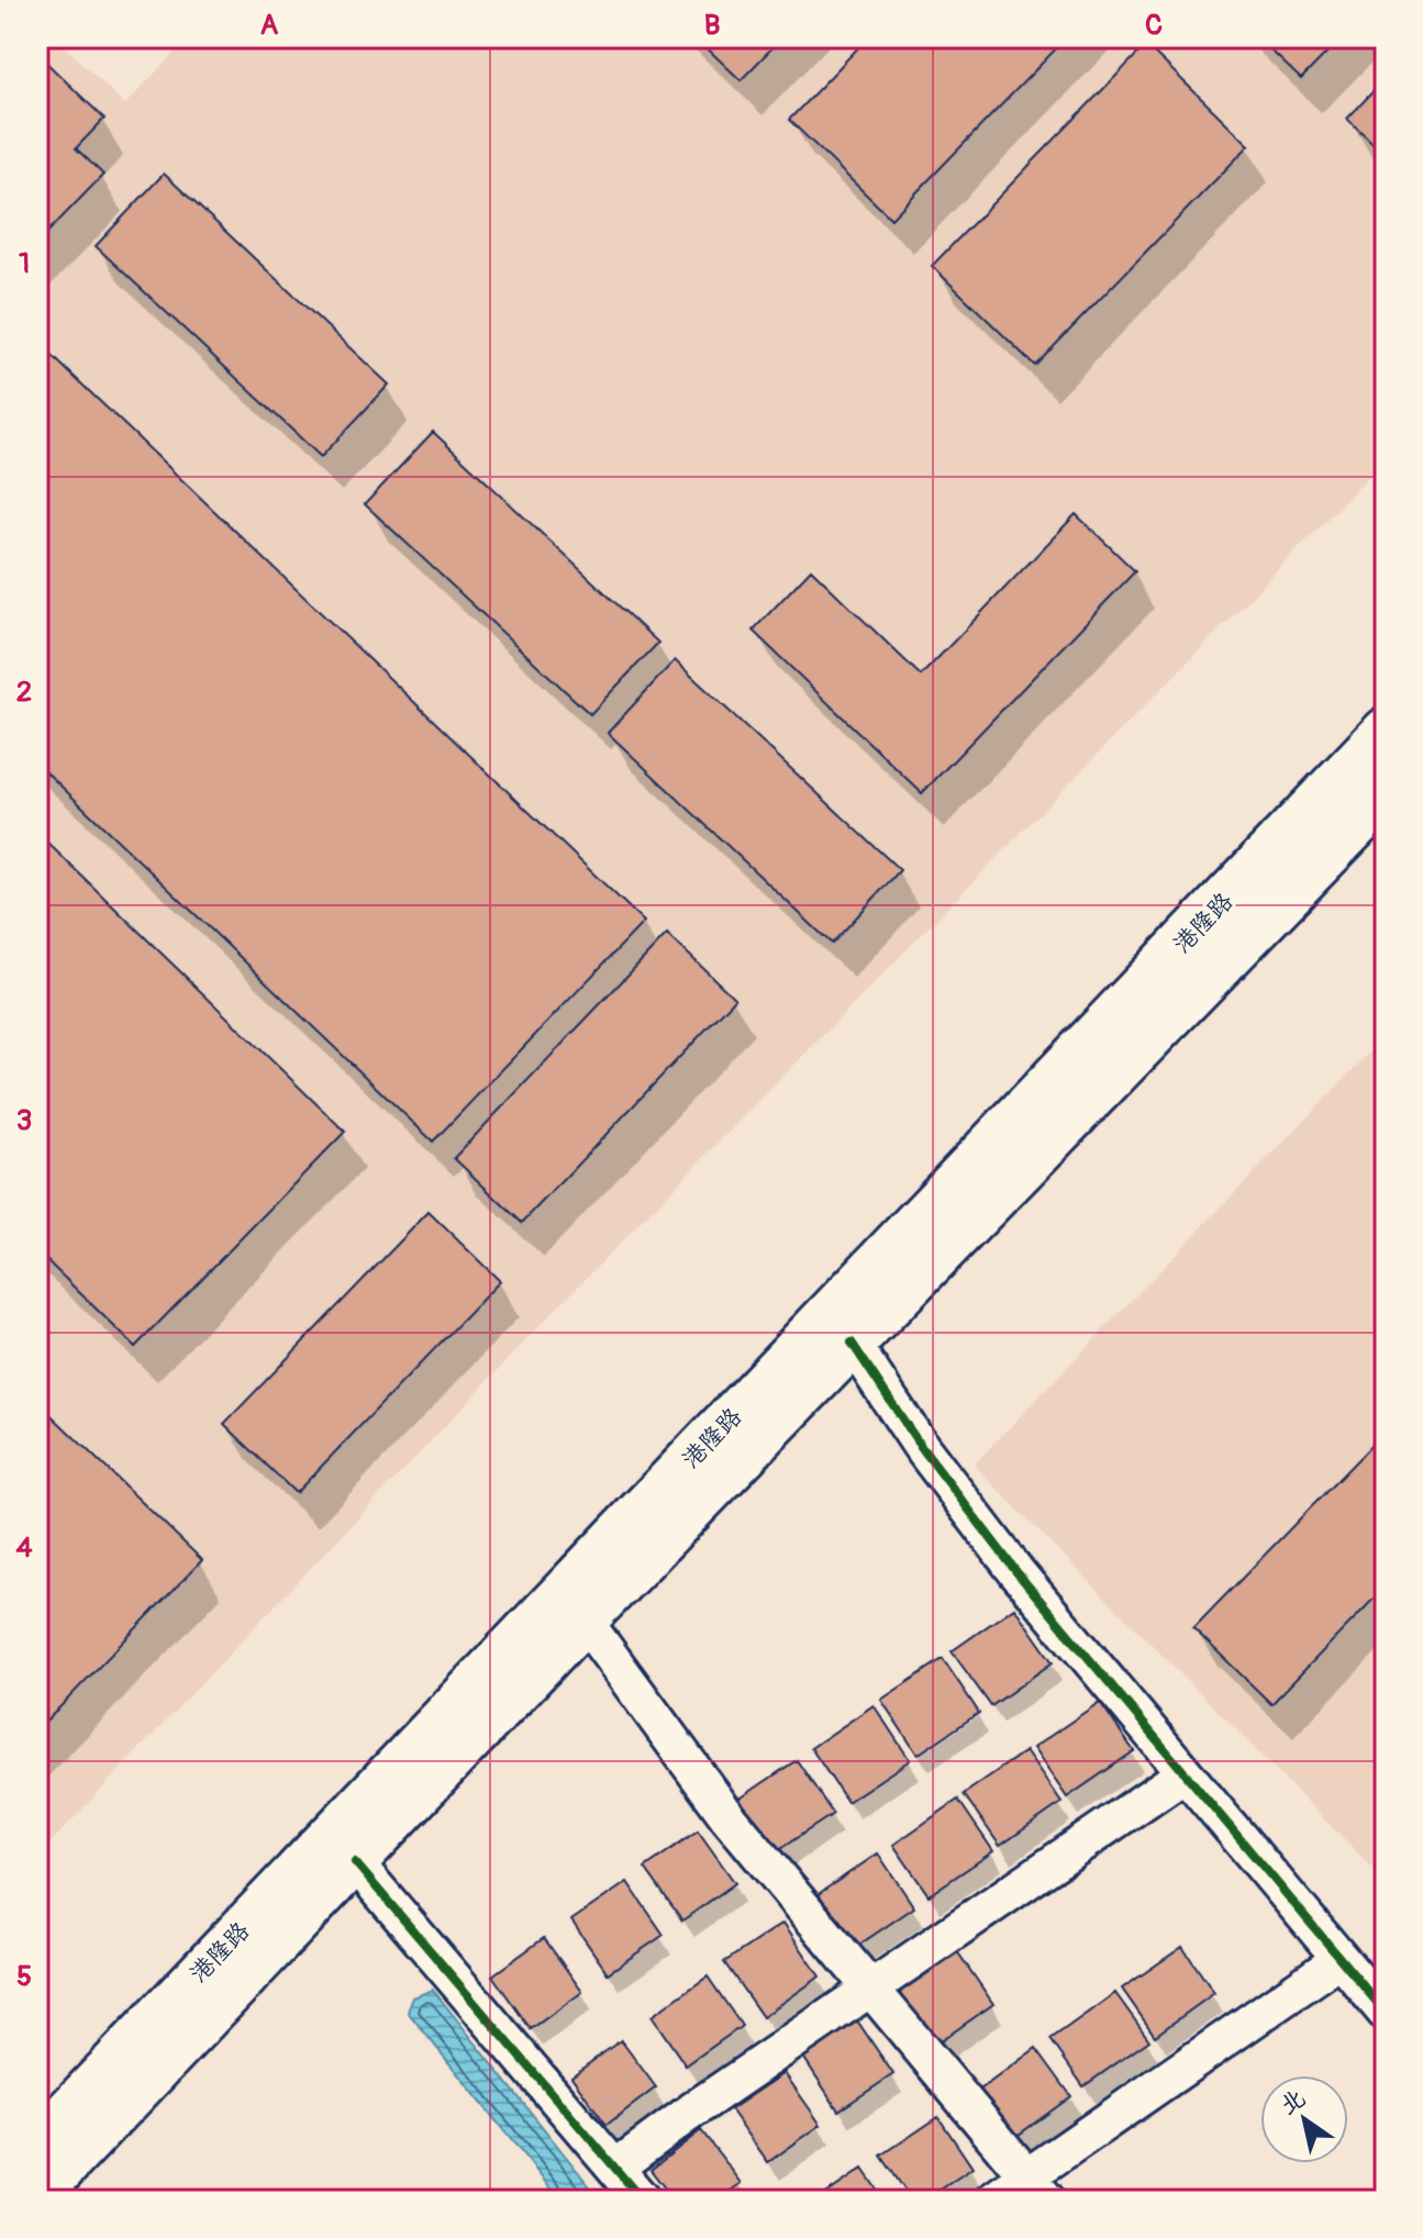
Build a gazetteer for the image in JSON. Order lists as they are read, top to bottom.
{
  "streets": {
    "main road": ["港隆路"]
  },
  "north": "top left",
  "grid": {
    "columns": ["A", "B", "C"],
    "rows": [
      "1",
      "2",
      "3",
      "4",
      "5"
    ]
  }
}
